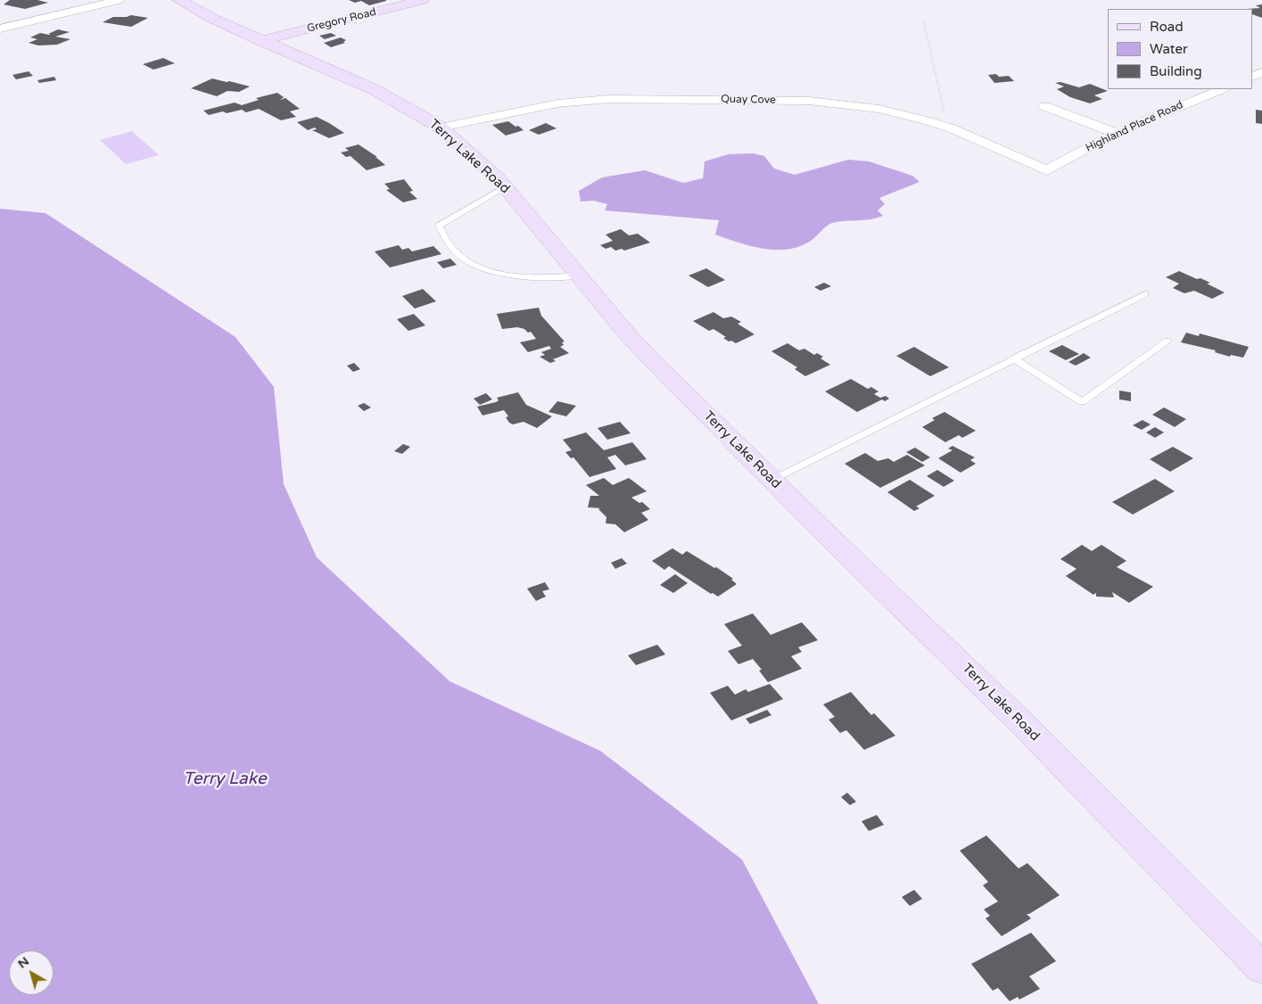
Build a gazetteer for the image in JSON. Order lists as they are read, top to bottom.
{
  "streets": {
    "main road": ["Gregory Road", "Terry Lake Road"],
    "street": ["Quay Cove", "Highland Place Road"]
  },
  "crossings": [
    ["Gregory Road", "Terry Lake Road"],
    ["Quay Cove", "Highland Place Road"],
    ["Quay Cove", "Terry Lake Road"]
  ],
  "water": ["Terry Lake"],
  "legend": ["Road", "Water", "Building"],
  "north": "top left"
}
